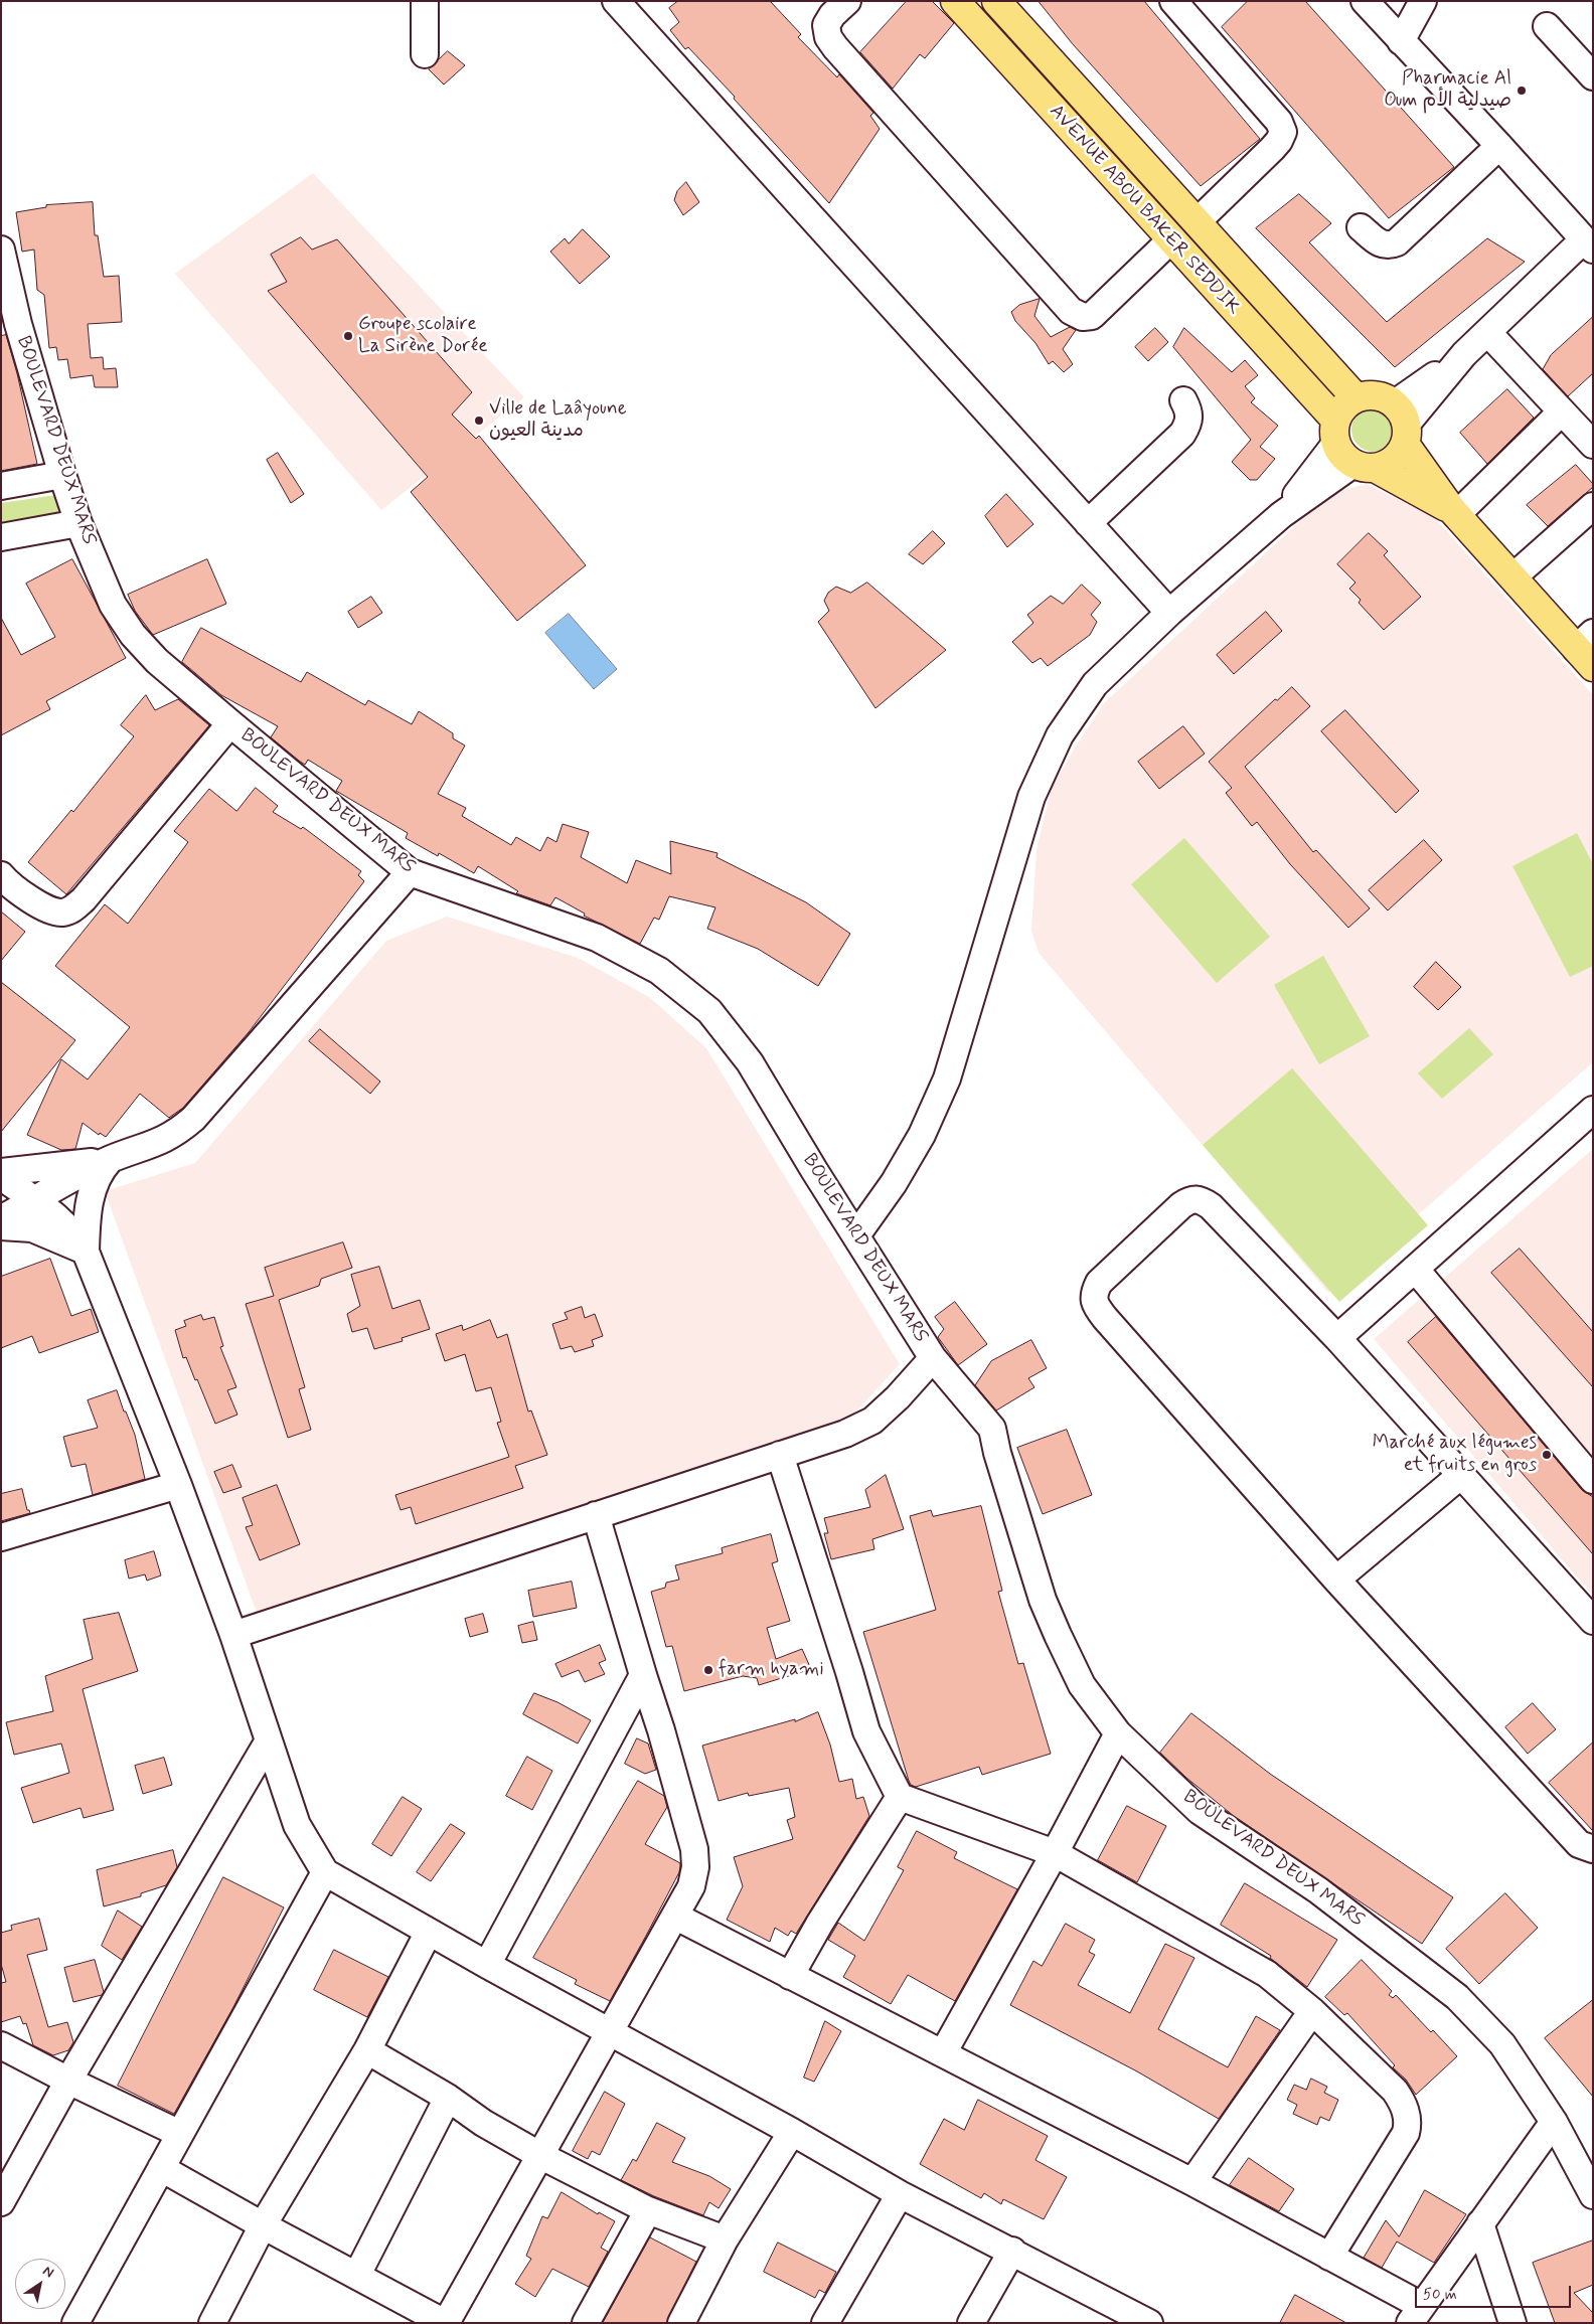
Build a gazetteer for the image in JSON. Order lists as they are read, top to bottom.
{
  "streets": {
    "main road": ["AVENUE ABOU BAKER SEDDIK"],
    "street": ["BOULEVARD DEUX MARS"]
  },
  "places": [
    "Pharmacie Al Oum صيدلية الأم",
    "Groupe scolaire La Sirène Dorée",
    "Ville de Laâyoune مدينة العيون",
    "Marché aux légumes et fruits en gros",
    "farm hyami"
  ],
  "scale_bar": "50 m",
  "north": "top right"
}
